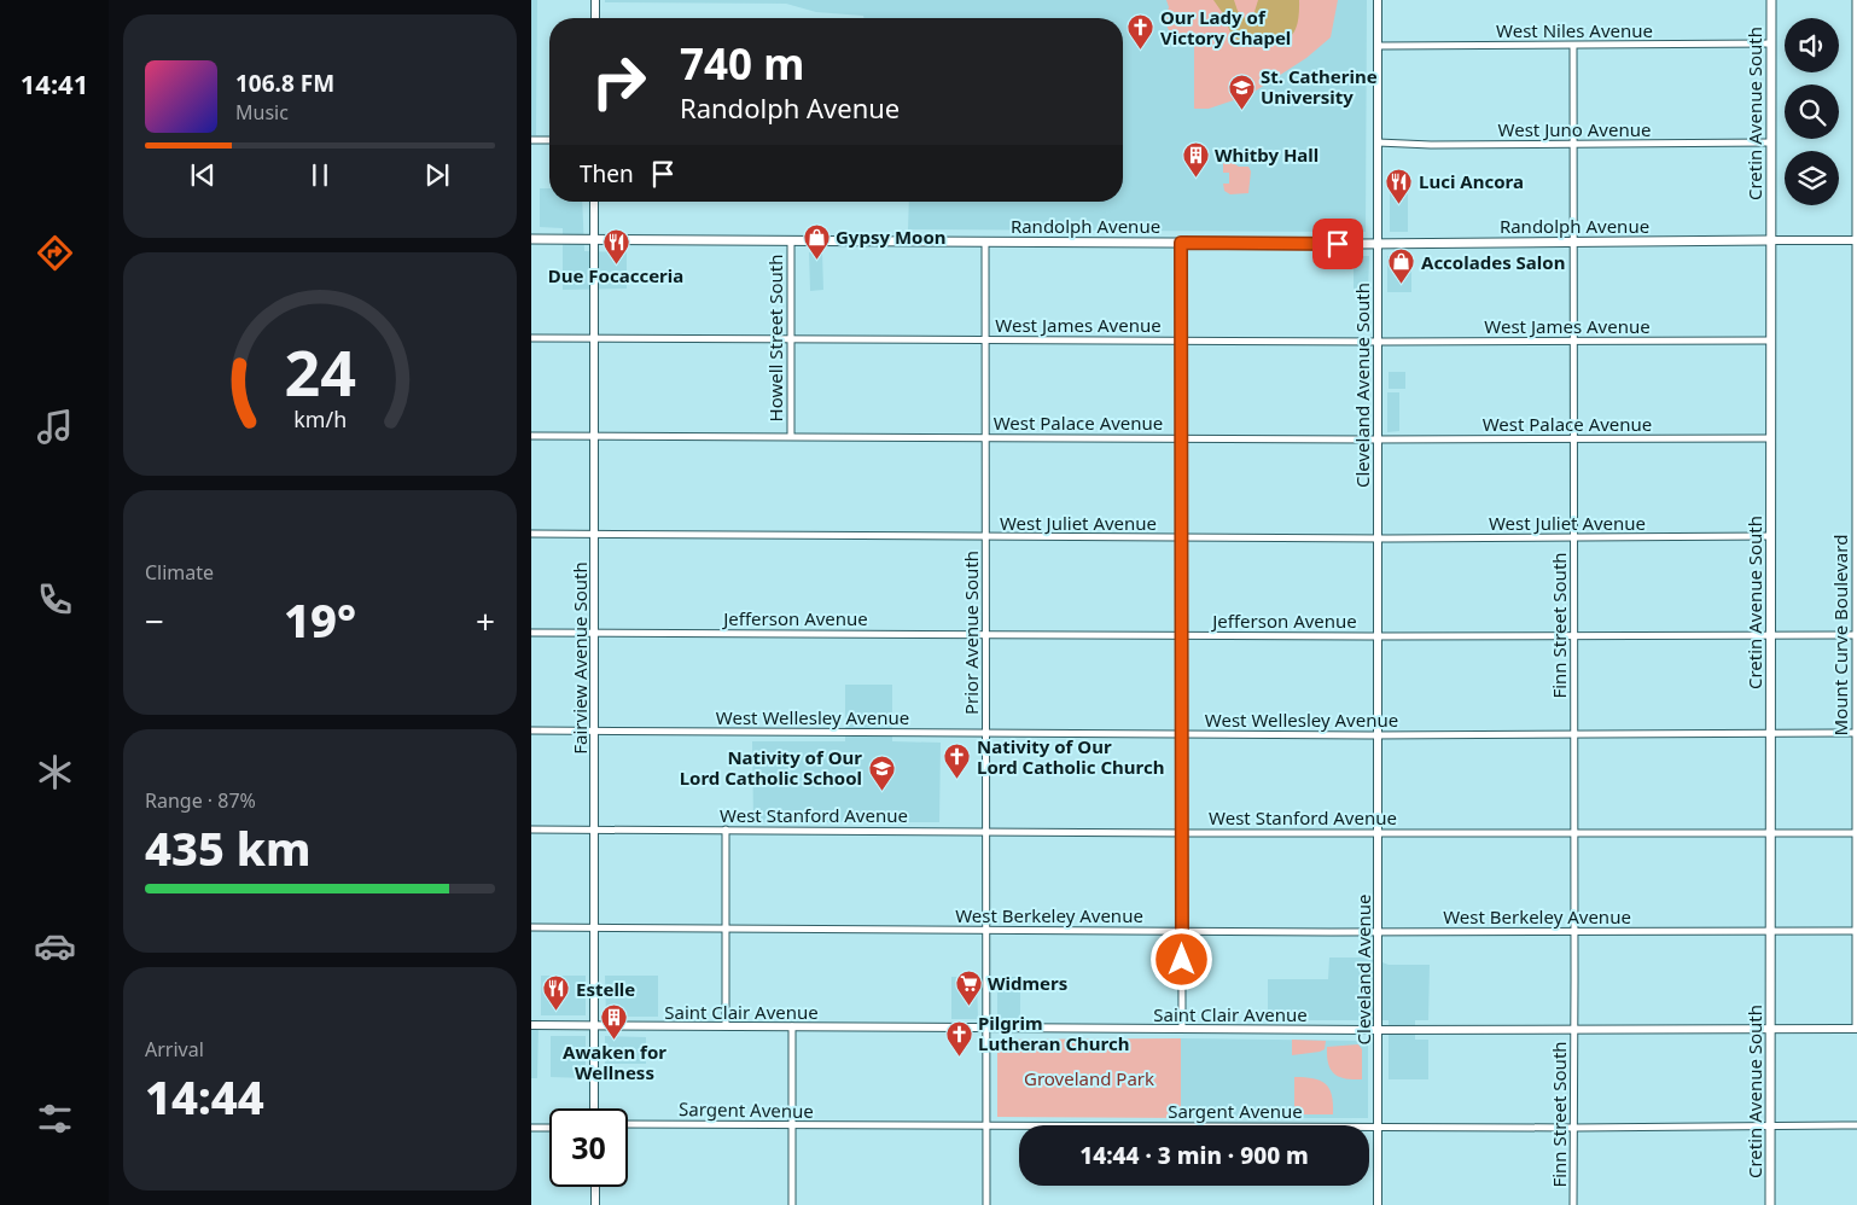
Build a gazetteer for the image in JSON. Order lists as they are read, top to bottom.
{
  "streets": {
    "main road": ["Cretin Avenue South", "Randolph Avenue"],
    "street": [
      "West Niles Avenue",
      "West Juno Avenue",
      "West James Avenue",
      "Howell Street South",
      "Cleveland Avenue South",
      "West Palace Avenue",
      "West Juliet Avenue",
      "Jefferson Avenue",
      "Finn Street South",
      "Prior Avenue South",
      "Mount Curve Boulevard",
      "Fairview Avenue South",
      "West Wellesley Avenue",
      "West Stanford Avenue",
      "West Berkeley Avenue",
      "Cleveland Avenue",
      "Saint Clair Avenue",
      "Sargent Avenue"
    ]
  },
  "crossings": [
    ["West Niles Avenue", "Cretin Avenue South"],
    ["West Niles Avenue", "Cleveland Avenue South"],
    ["West Niles Avenue", "Finn Street South"],
    ["Cretin Avenue South", "West Juno Avenue"],
    ["Cretin Avenue South", "Randolph Avenue"],
    ["Cretin Avenue South", "West James Avenue"],
    ["Cretin Avenue South", "West Palace Avenue"],
    ["Cretin Avenue South", "West Juliet Avenue"],
    ["Cretin Avenue South", "Jefferson Avenue"],
    ["Cretin Avenue South", "West Wellesley Avenue"],
    ["Cretin Avenue South", "West Stanford Avenue"],
    ["Cretin Avenue South", "West Berkeley Avenue"],
    ["Cretin Avenue South", "Saint Clair Avenue"],
    ["Cretin Avenue South", "Sargent Avenue"],
    ["West Juno Avenue", "Cleveland Avenue South"],
    ["West Juno Avenue", "Finn Street South"],
    ["Randolph Avenue", "Howell Street South"],
    ["Randolph Avenue", "Cleveland Avenue South"],
    ["Randolph Avenue", "Finn Street South"],
    ["Randolph Avenue", "Prior Avenue South"],
    ["Randolph Avenue", "Mount Curve Boulevard"],
    ["Randolph Avenue", "Fairview Avenue South"],
    ["West James Avenue", "Howell Street South"],
    ["West James Avenue", "Cleveland Avenue South"],
    ["West James Avenue", "Finn Street South"],
    ["West James Avenue", "Prior Avenue South"],
    ["West James Avenue", "Fairview Avenue South"],
    ["Howell Street South", "West Palace Avenue"],
    ["Cleveland Avenue South", "West Palace Avenue"],
    ["Cleveland Avenue South", "West Juliet Avenue"],
    ["Cleveland Avenue South", "Jefferson Avenue"],
    ["Cleveland Avenue South", "West Wellesley Avenue"],
    ["Cleveland Avenue South", "Cleveland Avenue"],
    ["West Palace Avenue", "Finn Street South"],
    ["West Palace Avenue", "Prior Avenue South"],
    ["West Palace Avenue", "Fairview Avenue South"],
    ["West Juliet Avenue", "Finn Street South"],
    ["West Juliet Avenue", "Prior Avenue South"],
    ["West Juliet Avenue", "Fairview Avenue South"],
    ["Jefferson Avenue", "Finn Street South"],
    ["Jefferson Avenue", "Prior Avenue South"],
    ["Jefferson Avenue", "Mount Curve Boulevard"],
    ["Jefferson Avenue", "Fairview Avenue South"],
    ["Finn Street South", "West Wellesley Avenue"],
    ["Finn Street South", "West Stanford Avenue"],
    ["Finn Street South", "West Berkeley Avenue"],
    ["Finn Street South", "Saint Clair Avenue"],
    ["Finn Street South", "Sargent Avenue"],
    ["Prior Avenue South", "West Wellesley Avenue"],
    ["Prior Avenue South", "West Stanford Avenue"],
    ["Prior Avenue South", "West Berkeley Avenue"],
    ["Prior Avenue South", "Saint Clair Avenue"],
    ["Prior Avenue South", "Sargent Avenue"],
    ["Mount Curve Boulevard", "West Wellesley Avenue"],
    ["Mount Curve Boulevard", "West Stanford Avenue"],
    ["Mount Curve Boulevard", "West Berkeley Avenue"],
    ["Mount Curve Boulevard", "Saint Clair Avenue"],
    ["Fairview Avenue South", "West Wellesley Avenue"],
    ["Fairview Avenue South", "West Stanford Avenue"],
    ["Fairview Avenue South", "West Berkeley Avenue"],
    ["Fairview Avenue South", "Saint Clair Avenue"],
    ["West Wellesley Avenue", "Cleveland Avenue"],
    ["West Stanford Avenue", "Cleveland Avenue"],
    ["West Berkeley Avenue", "Cleveland Avenue"],
    ["Cleveland Avenue", "Saint Clair Avenue"],
    ["Cleveland Avenue", "Sargent Avenue"]
  ],
  "parks": ["Groveland Park"],
  "places": {
    "church": ["Our Lady of Victory Chapel", "Nativity of Our Lord Catholic Church", "Pilgrim Lutheran Church"],
    "school or university": ["St. Catherine University", "Nativity of Our Lord Catholic School"],
    "building": ["Whitby Hall", "Awaken for Wellness"],
    "restaurant": ["Luci Ancora", "Due Focacceria", "Estelle"],
    "shop": ["Gypsy Moon", "Accolades Salon"],
    "supermarket": ["Widmers"]
  },
  "page": {
    "tabs": "14:41",
    "turn": ["740 m", "Randolph Avenue"],
    "song": ["106.8 FM", "Music"],
    "then": "Then",
    "tile": [
      "Climate",
      ["Range · 87%", "435 km"],
      ["Arrival", "14:44"]
    ],
    "heat": ["−", "19°", "+"],
    "limit": "30",
    "trip": "14:44 · 3 min · 900 m",
    "gauge": ["24", "km/h"]
  }
}
